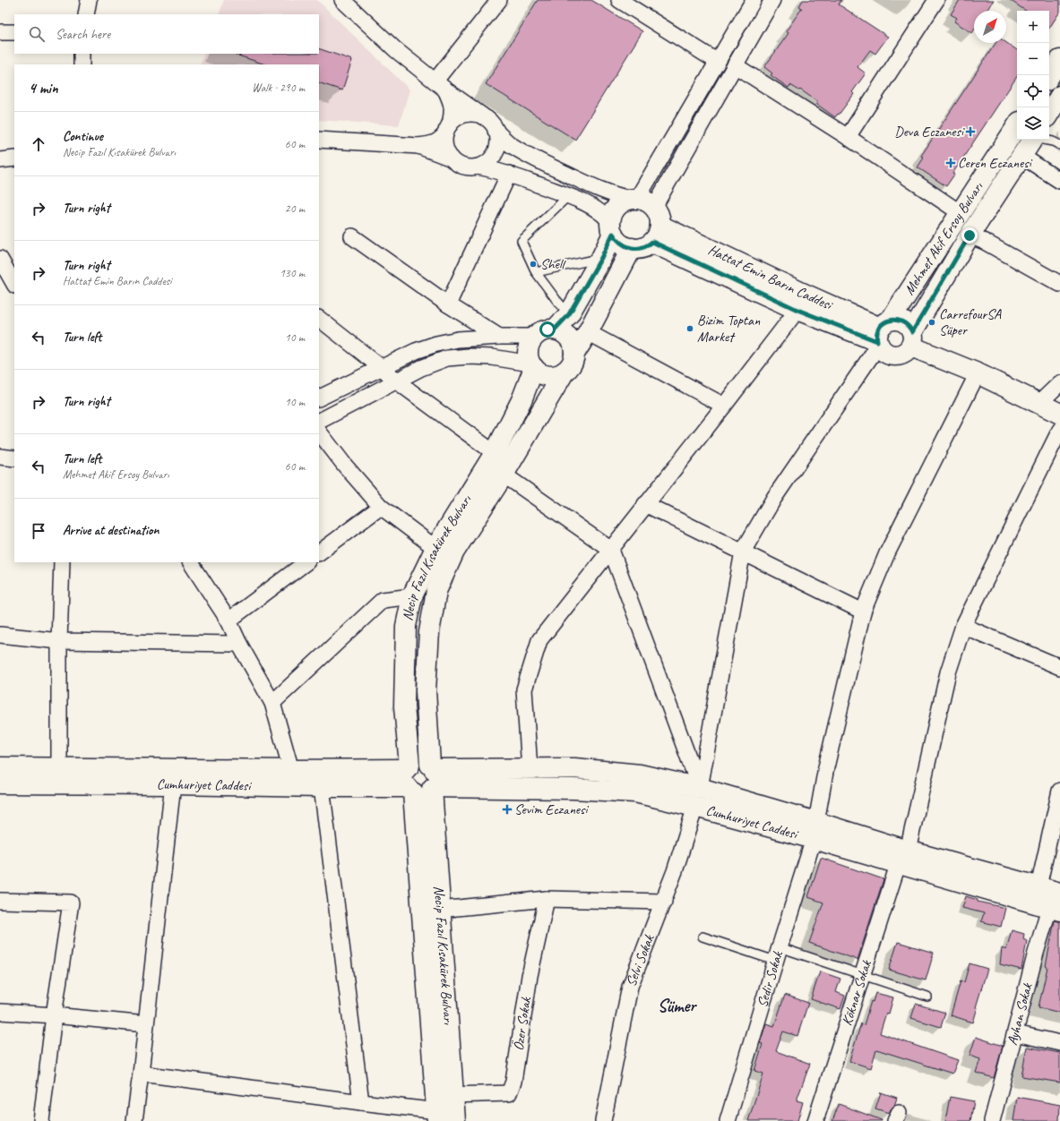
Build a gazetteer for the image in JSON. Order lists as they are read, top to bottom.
{
  "streets": {
    "main road": [
      "Mehmet Akif Ersoy Bulvarı",
      "Hattat Emin Barın Caddesi",
      "Necip Fazıl Kısakürek Bulvarı",
      "Cumhuriyet Caddesi"
    ],
    "street": [
      "Selvi Sokak",
      "Sedir Sokak",
      "Köknar Sokak",
      "Ayhan Sokak",
      "Özer Sokak"
    ]
  },
  "crossings": [
    ["Mehmet Akif Ersoy Bulvarı", "Hattat Emin Barın Caddesi"],
    ["Mehmet Akif Ersoy Bulvarı", "Selvi Sokak"],
    ["Hattat Emin Barın Caddesi", "Selvi Sokak"],
    ["Necip Fazıl Kısakürek Bulvarı", "Cumhuriyet Caddesi"],
    ["Necip Fazıl Kısakürek Bulvarı", "Özer Sokak"],
    ["Cumhuriyet Caddesi", "Selvi Sokak"],
    ["Cumhuriyet Caddesi", "Sedir Sokak"],
    ["Cumhuriyet Caddesi", "Köknar Sokak"],
    ["Cumhuriyet Caddesi", "Ayhan Sokak"]
  ],
  "districts": ["Sümer"],
  "places": {
    "health": ["Deva Eczanesi", "Ceren Eczanesi", "Sevim Eczanesi"],
    "other": ["Shell", "CarrefourSA Süper", "Bizim Toptan Market"]
  },
  "north": "top right",
  "page": {
    "map_buttons": ["+", "−"],
    "search": "Search here",
    "heading": ["4 min", "Walk · 290 m"],
    "list": [
      ["Continue", "Necip Fazıl Kısakürek Bulvarı", "60 m"],
      ["Turn right", "20 m"],
      ["Turn right", "Hattat Emin Barın Caddesi", "130 m"],
      ["Turn left", "10 m"],
      ["Turn right", "10 m"],
      ["Turn left", "Mehmet Akif Ersoy Bulvarı", "60 m"],
      "Arrive at destination"
    ]
  }
}
